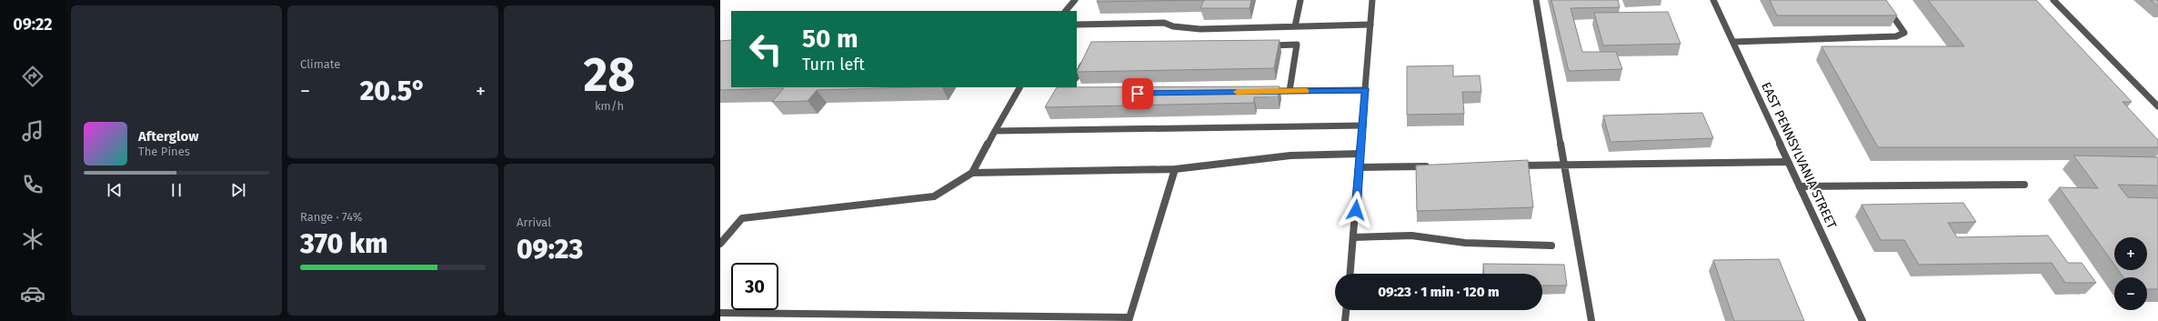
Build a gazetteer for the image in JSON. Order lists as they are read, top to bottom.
{
  "streets": {
    "street": ["EAST PENNSYLVANIA STREET"]
  },
  "page": {
    "tabs": "09:22",
    "tile": [
      "Climate",
      ["28", "km/h"],
      ["Range · 74%", "370 km"],
      ["Arrival", "09:23"]
    ],
    "turn": ["50 m", "Turn left"],
    "heat": ["−", "20.5°", "+"],
    "song": ["Afterglow", "The Pines"],
    "map_buttons": ["+", "−"],
    "limit": "30",
    "trip": "09:23 · 1 min · 120 m"
  }
}
